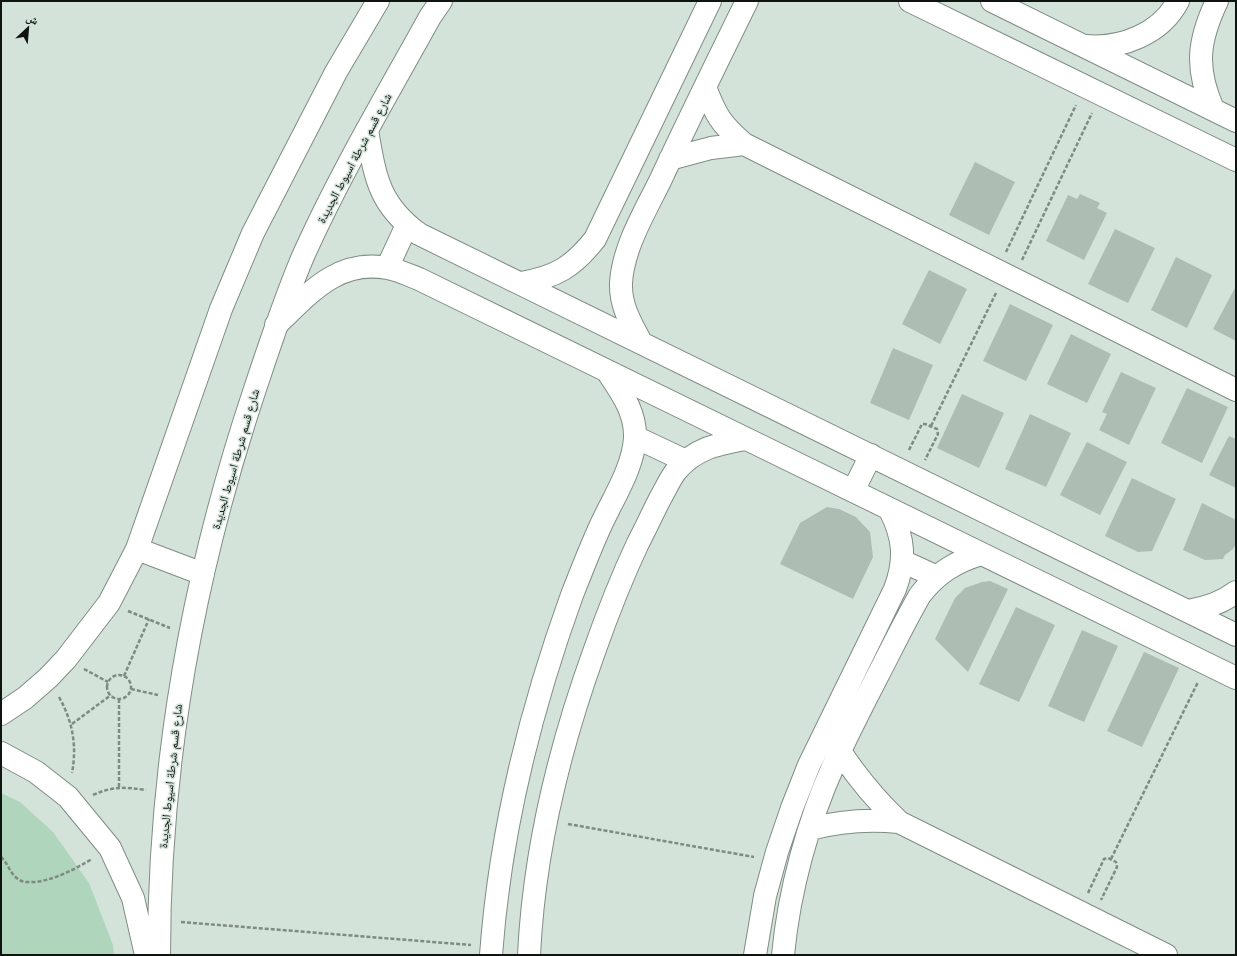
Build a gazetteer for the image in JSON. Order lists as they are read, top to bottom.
{
  "streets": {
    "street": ["شارع قسم شرطة اسيوط الجديدة"]
  },
  "north": "top right"
}
